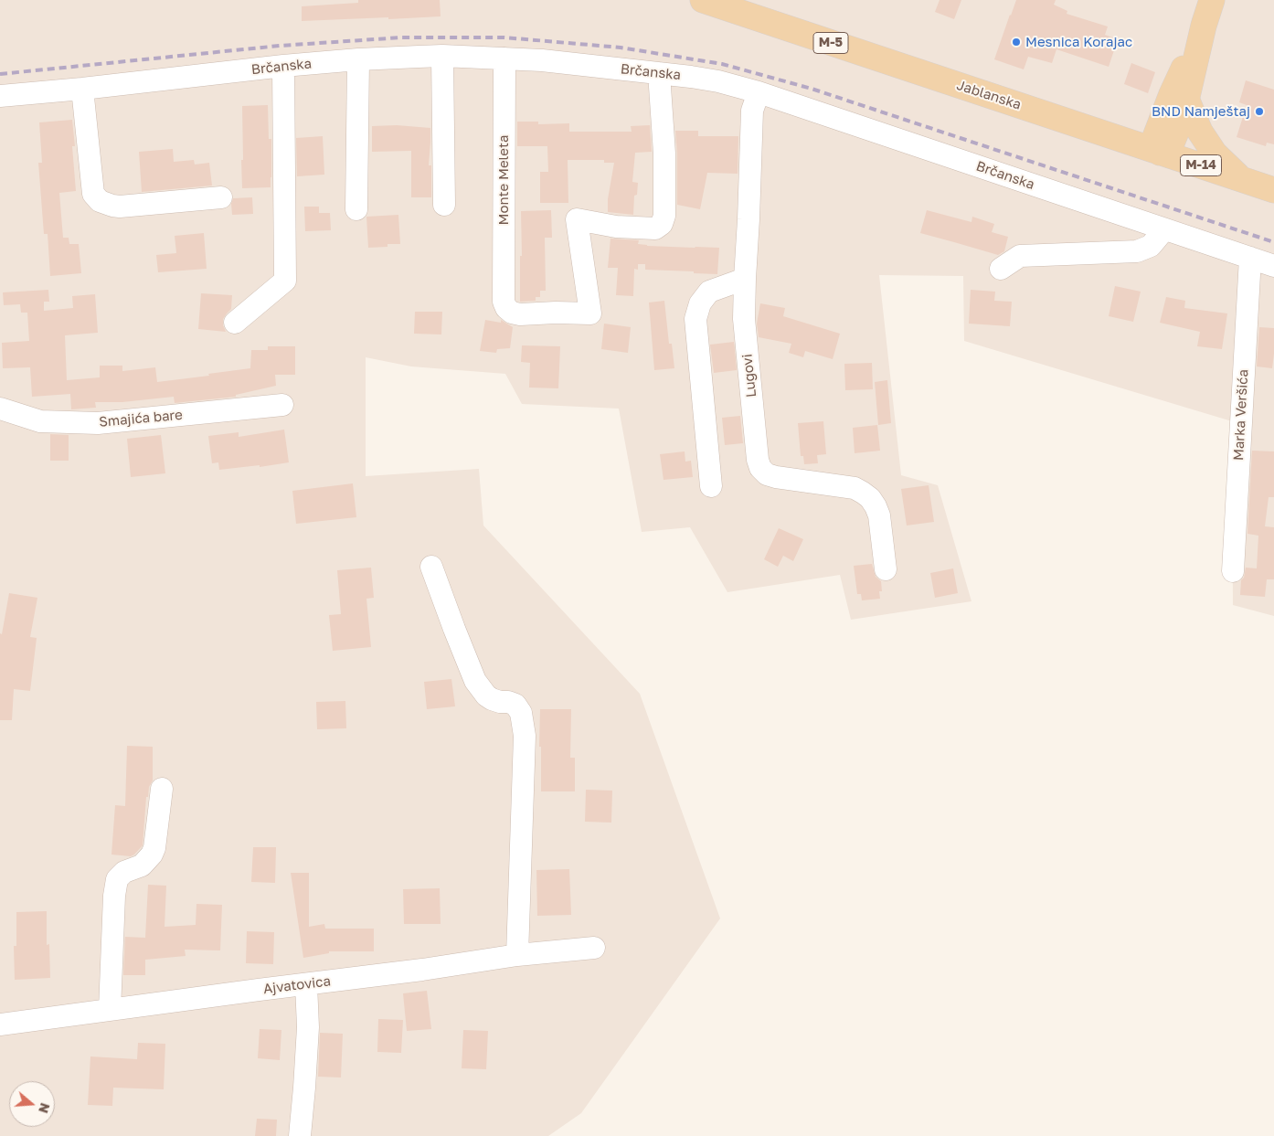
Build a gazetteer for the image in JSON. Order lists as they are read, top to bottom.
{
  "streets": {
    "main road": ["M-5", "Jablanska", "M-14"],
    "street": [
      "Brčanska",
      "Monte Meleta",
      "Lugovi",
      "Marka Veršića",
      "Smajića bare",
      "Ajvatovica"
    ]
  },
  "crossings": [
    ["Brčanska", "Monte Meleta"],
    ["Brčanska", "Lugovi"],
    ["Brčanska", "Marka Veršića"]
  ],
  "places": ["Mesnica Korajac", "BND Namještaj"],
  "north": "right"
}
